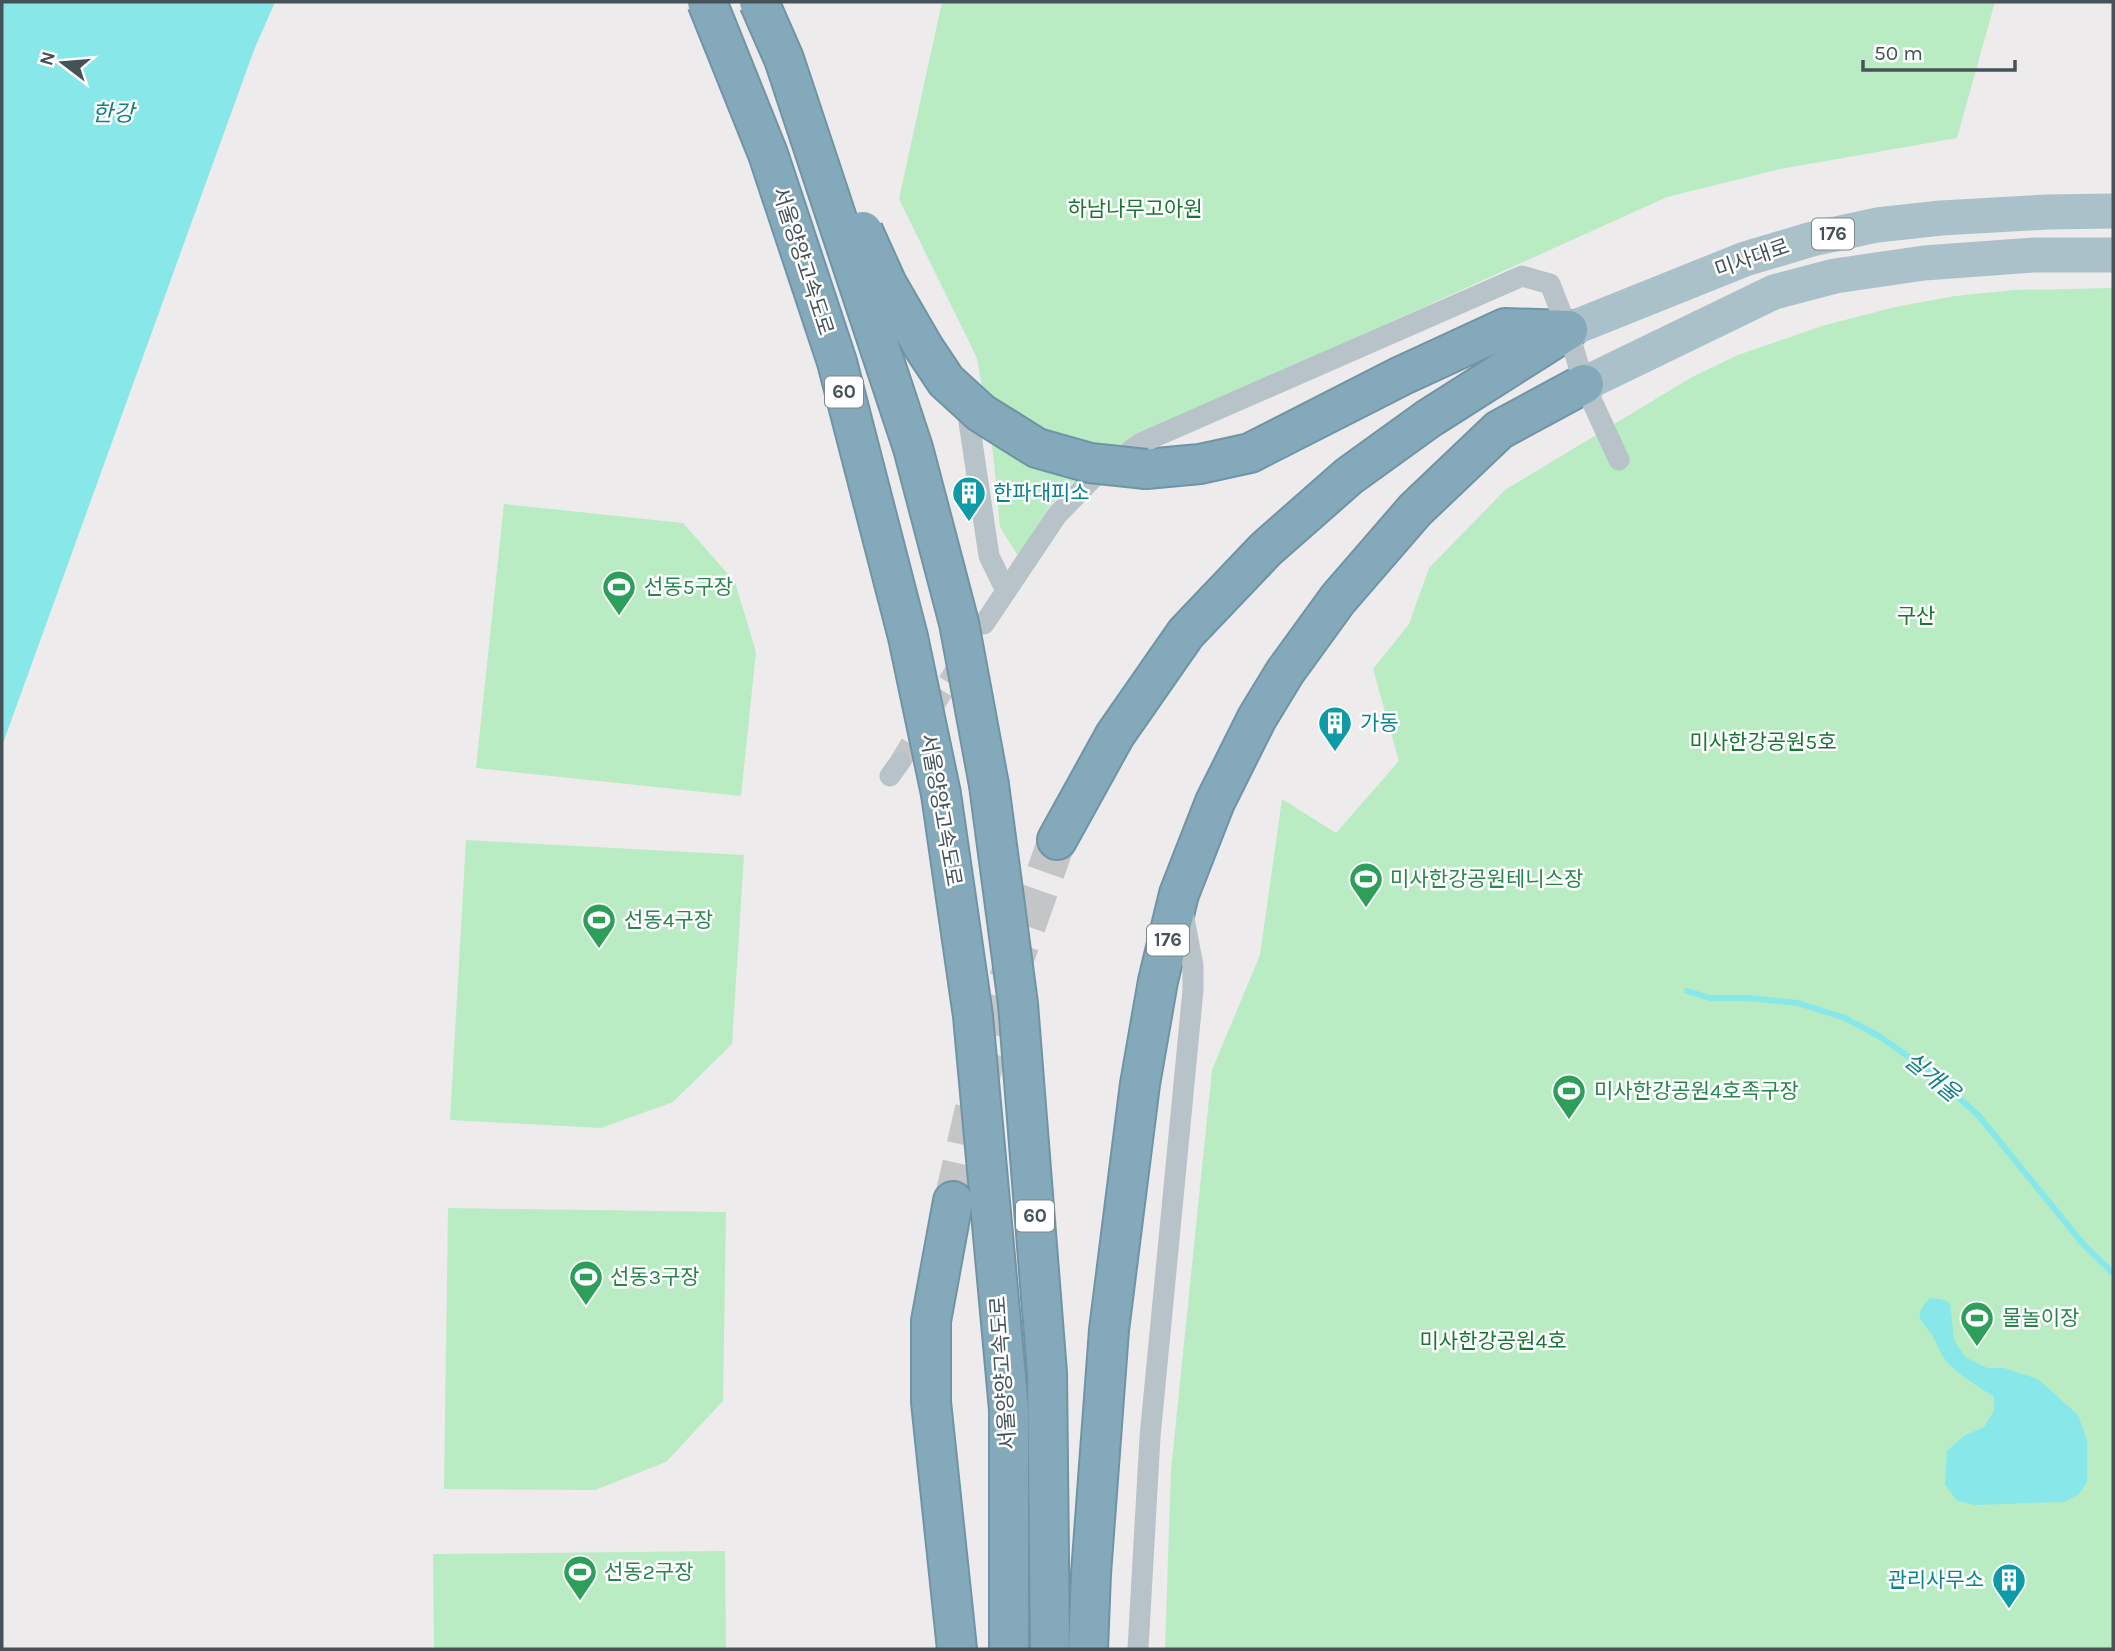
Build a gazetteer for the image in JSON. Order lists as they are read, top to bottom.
{
  "streets": {
    "highway": ["176", "서울양양고속도로", "60"],
    "main road": ["미사대로"]
  },
  "crossings": [
    ["176", "미사대로"]
  ],
  "water": ["한강", "실개울"],
  "parks": [
    "하남나무고아원",
    "구산",
    "미사한강공원5호",
    "미사한강공원4호"
  ],
  "places": {
    "building": ["한파대피소", "가동", "관리사무소"],
    "sports": [
      "선동5구장",
      "미사한강공원테니스장",
      "선동4구장",
      "미사한강공원4호족구장",
      "선동3구장",
      "물놀이장",
      "선동2구장"
    ]
  },
  "scale_bar": "50 m",
  "north": "left"
}
